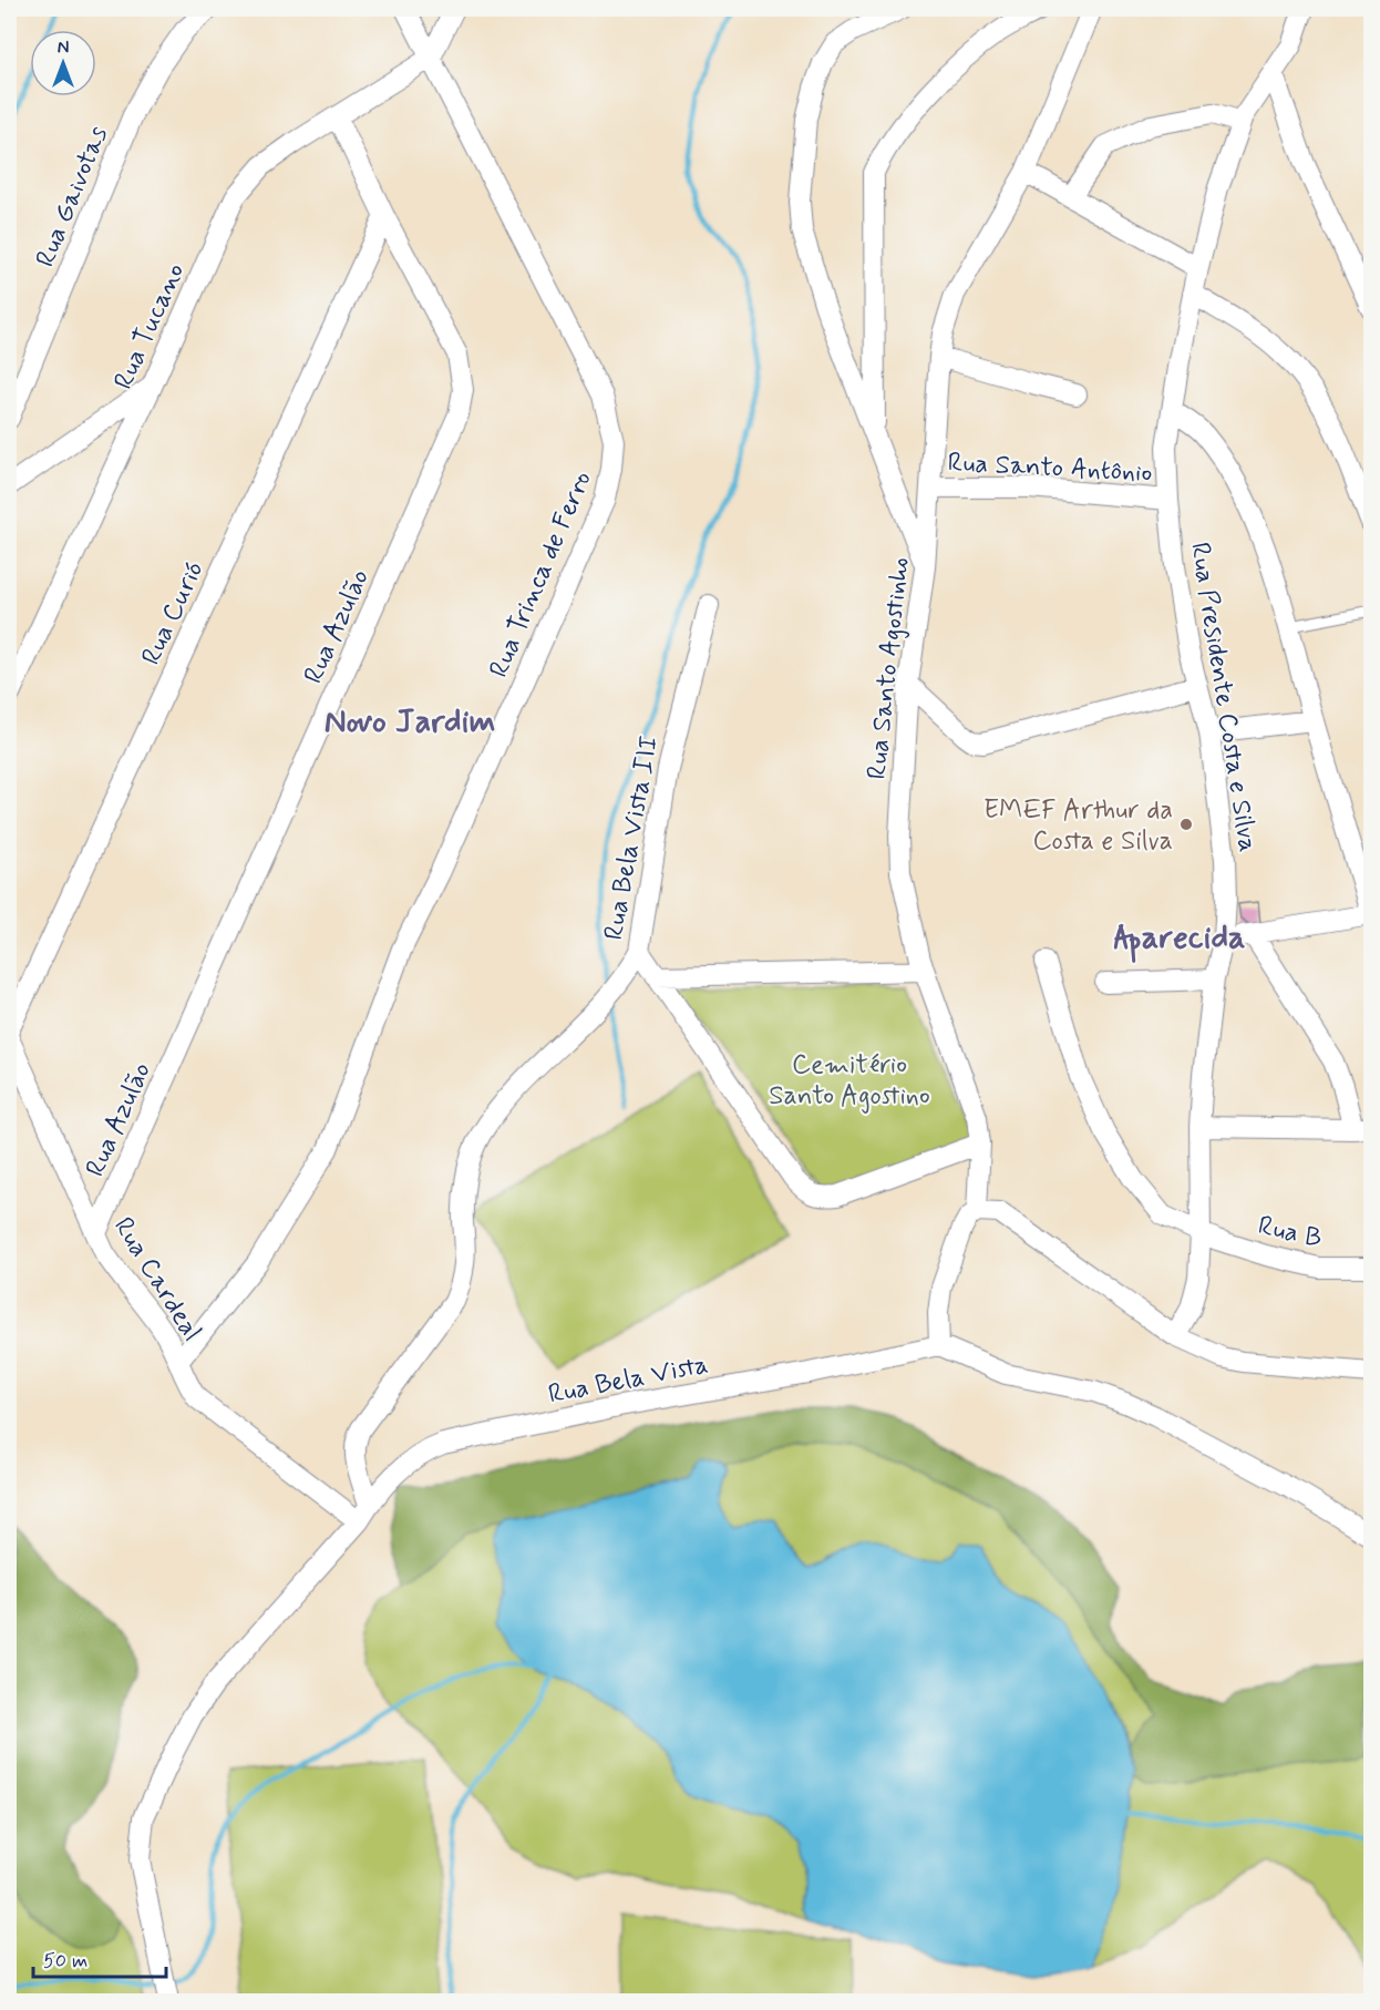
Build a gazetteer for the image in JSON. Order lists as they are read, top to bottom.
{
  "streets": {
    "street": [
      "Rua Gaivotas",
      "Rua Tucano",
      "Rua Santo Antônio",
      "Rua Trinca de Ferro",
      "Rua Curió",
      "Rua Azulão",
      "Rua Santo Agostinho",
      "Rua Presidente Costa e Silva",
      "Rua Bela Vista III",
      "Rua B",
      "Rua Cardeal",
      "Rua Bela Vista"
    ]
  },
  "crossings": [
    ["Rua Tucano", "Rua Trinca de Ferro"],
    ["Rua Tucano", "Rua Azulão"],
    ["Rua Santo Antônio", "Rua Santo Agostinho"],
    ["Rua Santo Antônio", "Rua Presidente Costa e Silva"],
    ["Rua Trinca de Ferro", "Rua Cardeal"],
    ["Rua Curió", "Rua Azulão"],
    ["Rua Azulão", "Rua Cardeal"],
    ["Rua Presidente Costa e Silva", "Rua B"],
    ["Rua Bela Vista III", "Rua Cardeal"],
    ["Rua Bela Vista III", "Rua Bela Vista"],
    ["Rua Cardeal", "Rua Bela Vista"]
  ],
  "districts": ["Novo Jardim", "Aparecida"],
  "parks": ["Cemitério Santo Agostino"],
  "places": ["EMEF Arthur da Costa e Silva"],
  "scale_bar": "50 m",
  "north": "top"
}
